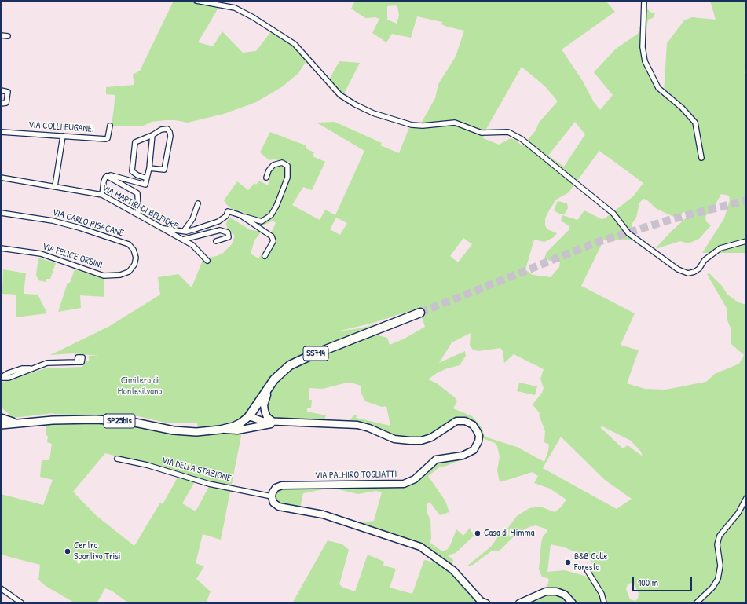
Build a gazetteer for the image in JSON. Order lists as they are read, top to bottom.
{
  "streets": {
    "highway": ["SS714"],
    "main road": ["SP25bis", "VIA PALMIRO TOGLIATTI"],
    "street": [
      "VIA COLLI EUGANEI",
      "VIA MARTIRI DI BELFIORE",
      "VIA CARLO PISACANE",
      "VIA FELICE ORSINI",
      "VIA DELLA STAZIONE"
    ]
  },
  "crossings": [
    ["VIA CARLO PISACANE", "VIA FELICE ORSINI"],
    ["SS714", "VIA PALMIRO TOGLIATTI"],
    ["VIA DELLA STAZIONE", "VIA PALMIRO TOGLIATTI"]
  ],
  "parks": ["Cimitero di Montesilvano"],
  "places": ["Casa di Mimma", "Centro Sportivo Trisi", "B&B Colle Foresta"],
  "scale_bar": "100 m"
}
